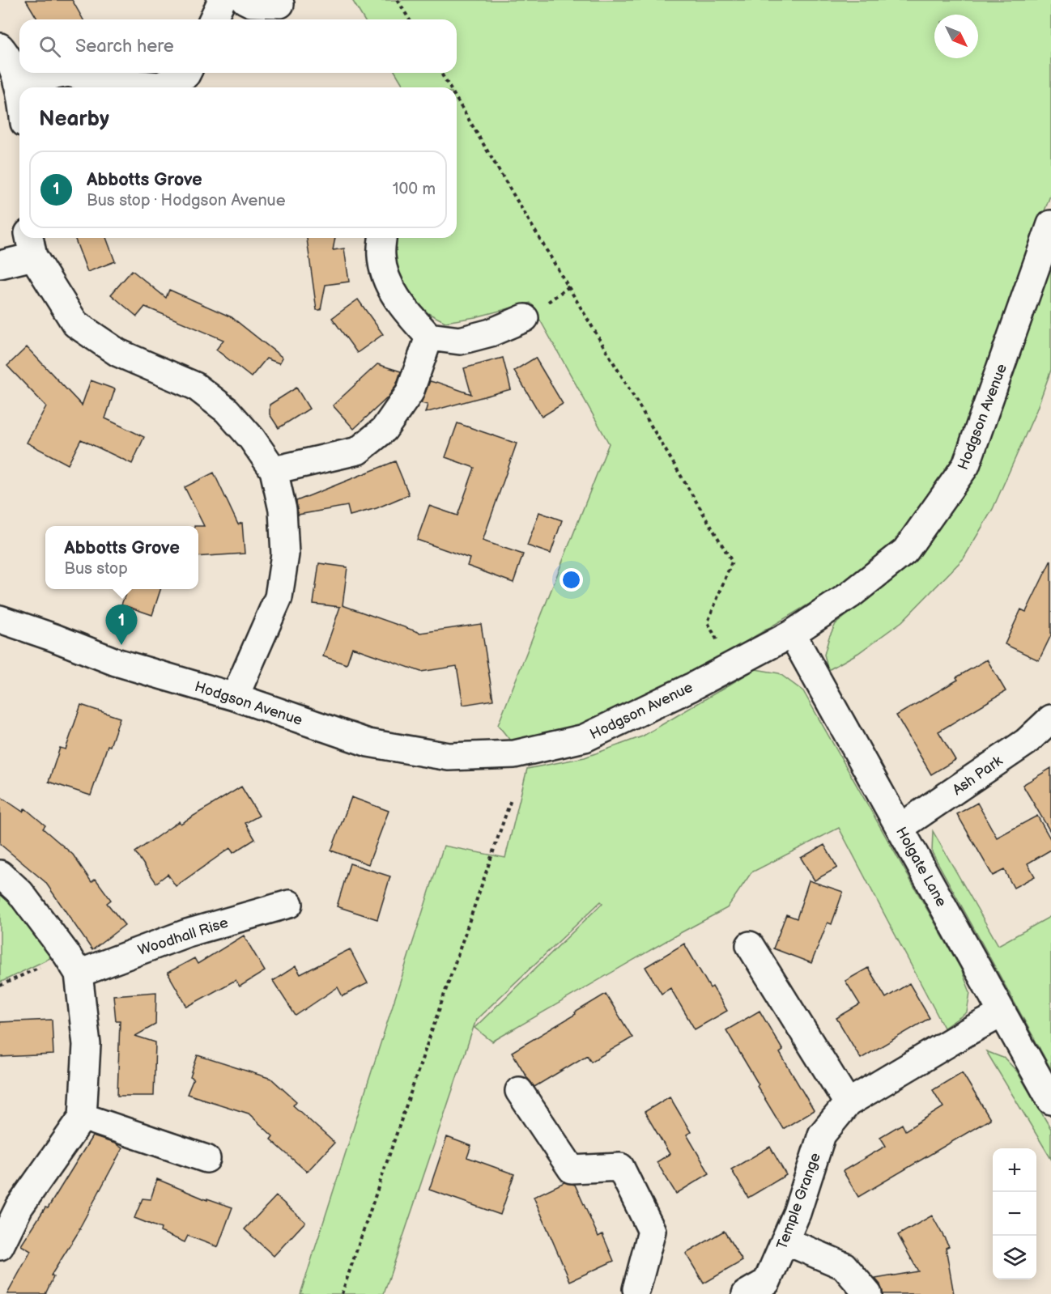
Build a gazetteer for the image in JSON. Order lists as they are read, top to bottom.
{
  "streets": {
    "street": [
      "Hodgson Avenue",
      "Ash Park",
      "Holgate Lane",
      "Woodhall Rise",
      "Temple Grange"
    ]
  },
  "crossings": [
    ["Hodgson Avenue", "Holgate Lane"],
    ["Ash Park", "Holgate Lane"],
    ["Holgate Lane", "Temple Grange"]
  ],
  "north": "bottom right",
  "page": {
    "search": "Search here",
    "heading": "Nearby",
    "list": [
      {
        "mark": "1",
        "name": "Abbotts Grove",
        "note": "Bus stop · Hodgson Avenue",
        "value": "100 m"
      }
    ],
    "popup": ["Abbotts Grove", "Bus stop"],
    "pins": "1",
    "map_buttons": ["+", "−"]
  }
}
